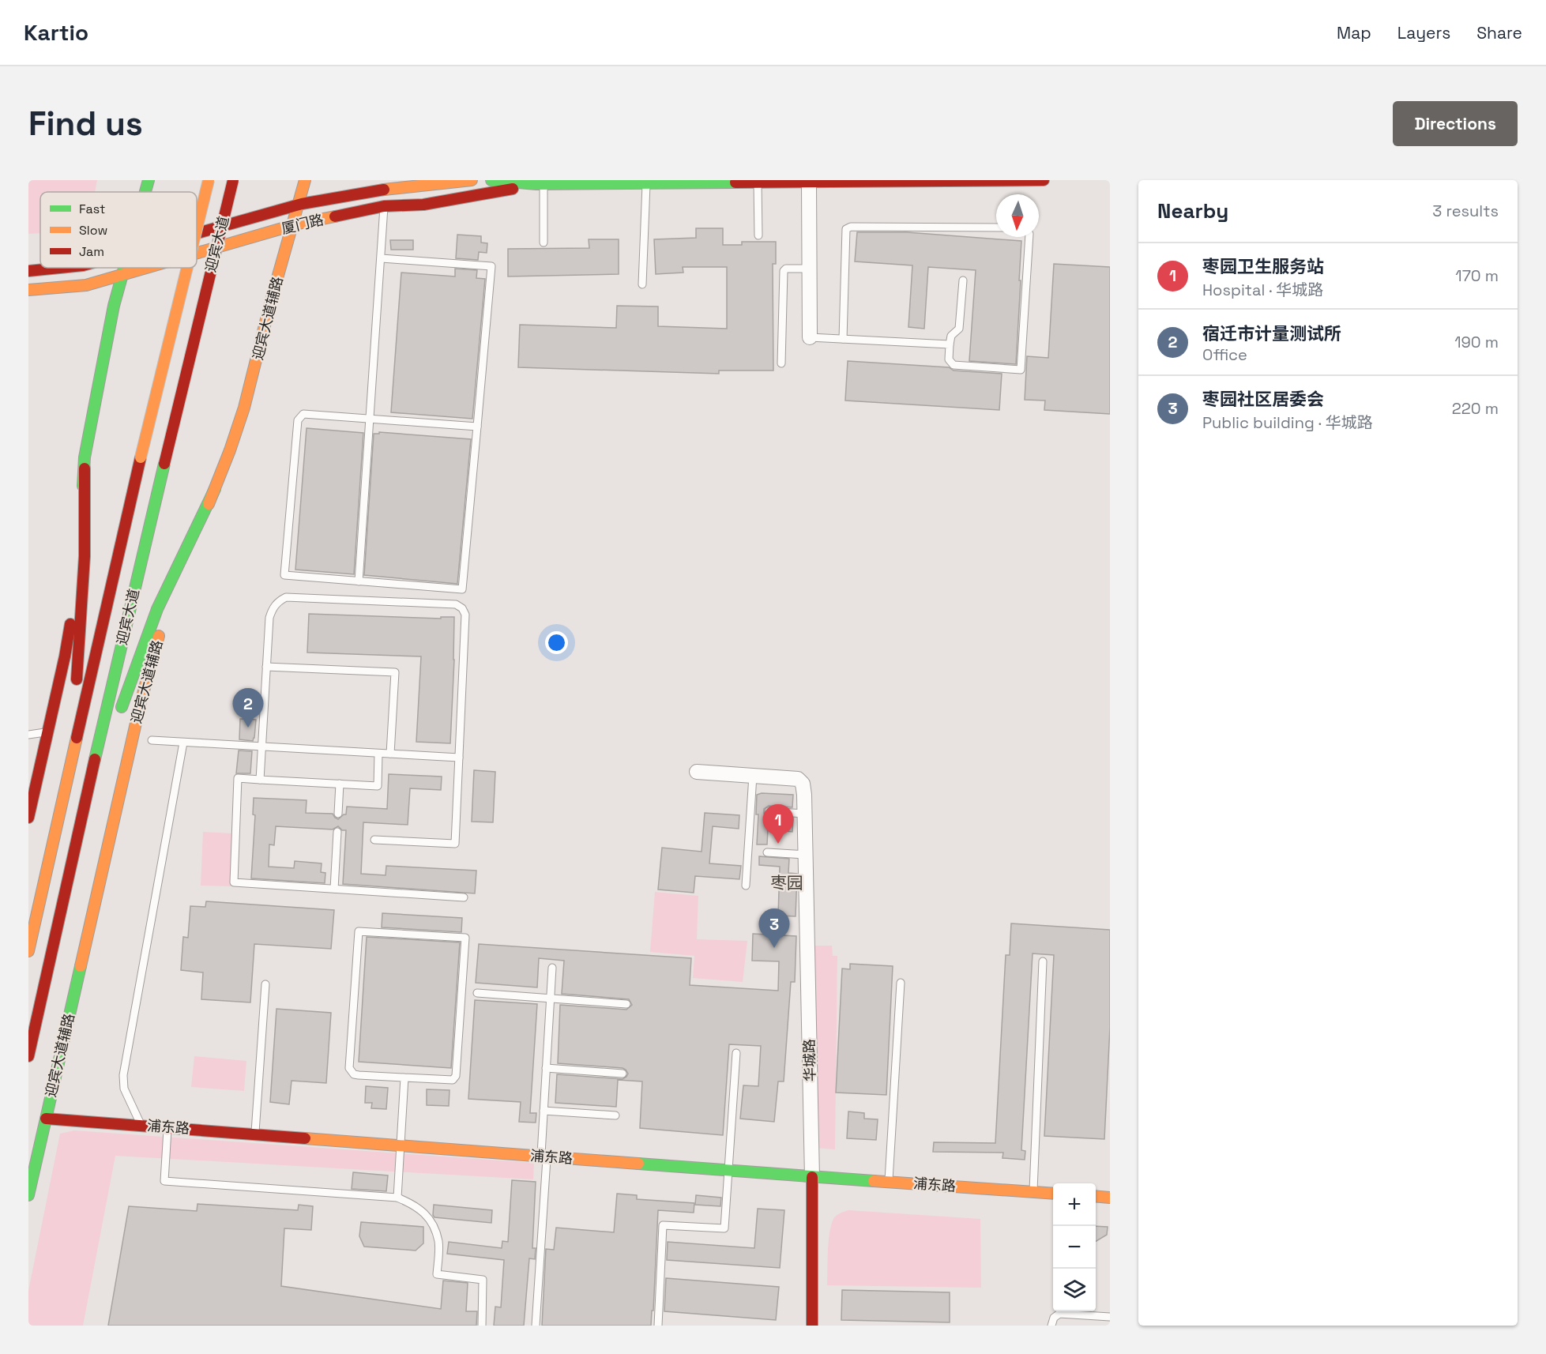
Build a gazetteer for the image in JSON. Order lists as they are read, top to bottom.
{
  "streets": {
    "main road": [
      "厦门路",
      "迎宾大道",
      "迎宾大道辅路",
      "华城路",
      "浦东路"
    ]
  },
  "crossings": [
    ["厦门路", "迎宾大道辅路"],
    ["迎宾大道辅路", "浦东路"],
    ["华城路", "浦东路"]
  ],
  "districts": ["枣园"],
  "legend": ["Fast", "Slow", "Jam"],
  "north": "bottom",
  "page": {
    "header": "Kartio",
    "nav": ["Map", "Layers", "Share"],
    "buttons": "Directions",
    "title": "Find us",
    "heading": ["Nearby", "3 results"],
    "list": [
      {
        "mark": "1",
        "name": "枣园卫生服务站",
        "note": "Hospital · 华城路",
        "value": "170 m"
      },
      {
        "mark": "2",
        "name": "宿迁市计量测试所",
        "note": "Office",
        "value": "190 m"
      },
      {
        "mark": "3",
        "name": "枣园社区居委会",
        "note": "Public building · 华城路",
        "value": "220 m"
      }
    ],
    "pins": ["2", "1", "3"],
    "map_buttons": ["+", "−"]
  }
}
